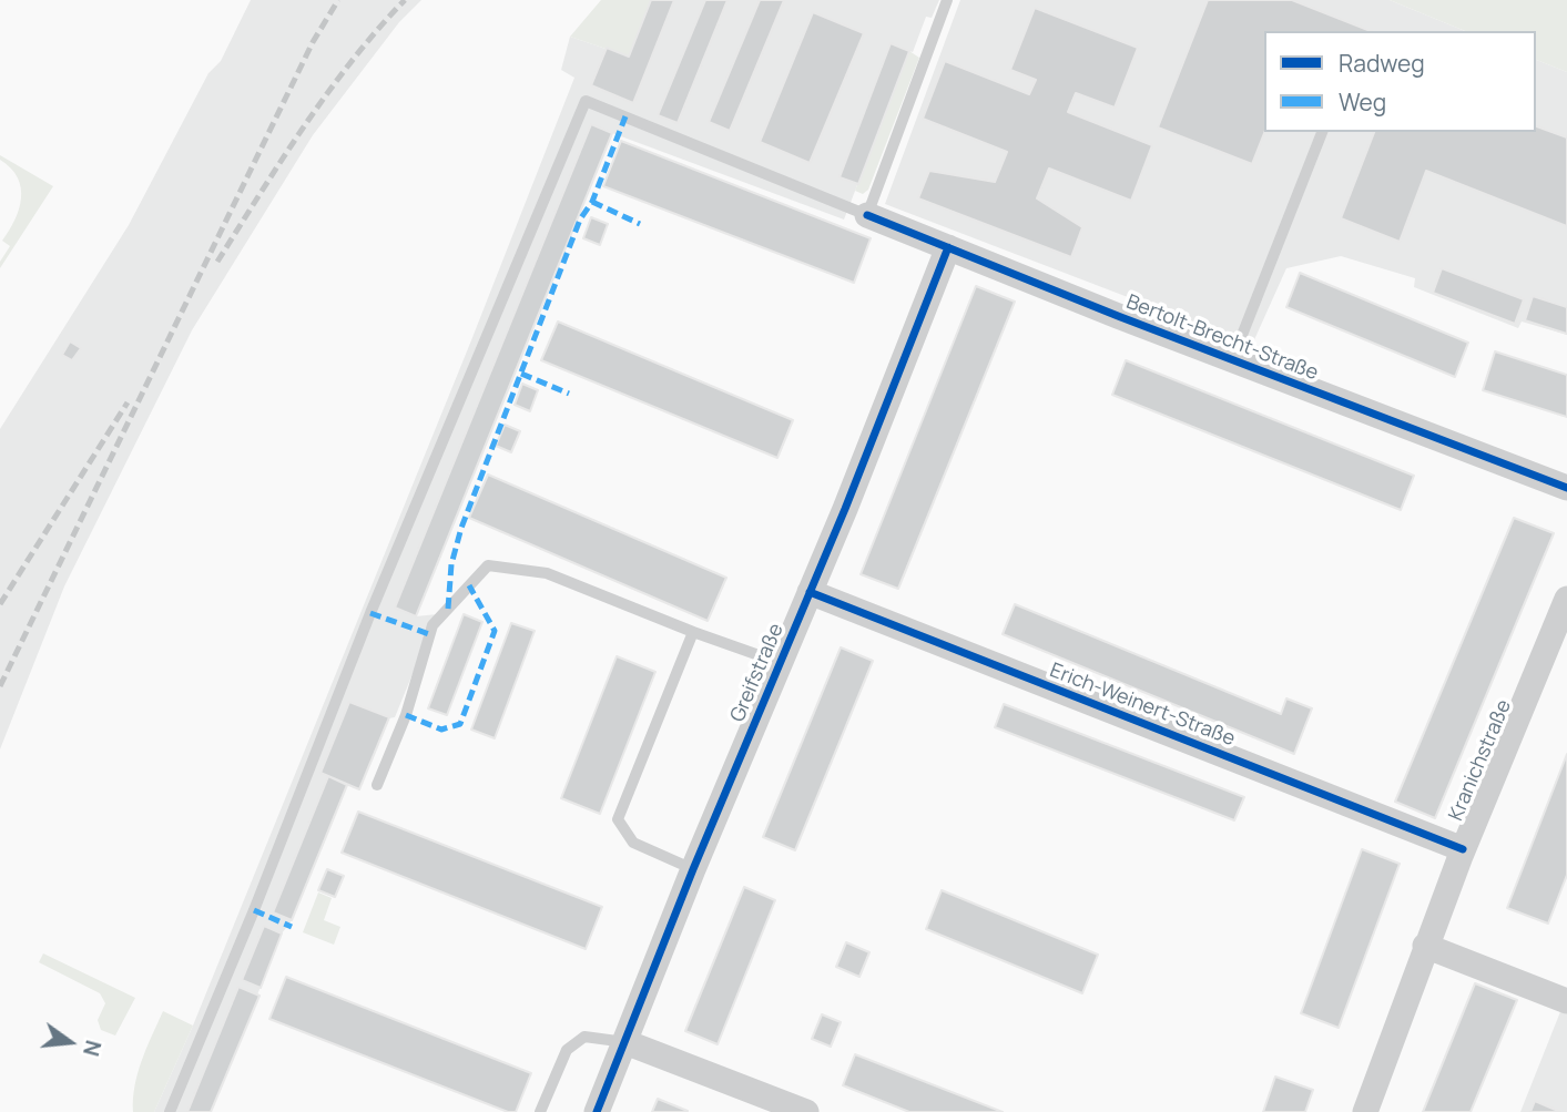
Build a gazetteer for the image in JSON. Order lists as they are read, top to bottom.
{
  "streets": {
    "street": [
      "Bertolt-Brecht-Straße",
      "Greifstraße",
      "Erich-Weinert-Straße",
      "Kranichstraße"
    ]
  },
  "crossings": [
    ["Bertolt-Brecht-Straße", "Greifstraße"],
    ["Greifstraße", "Erich-Weinert-Straße"],
    ["Erich-Weinert-Straße", "Kranichstraße"]
  ],
  "legend": ["Radweg", "Weg"],
  "north": "right"
}
